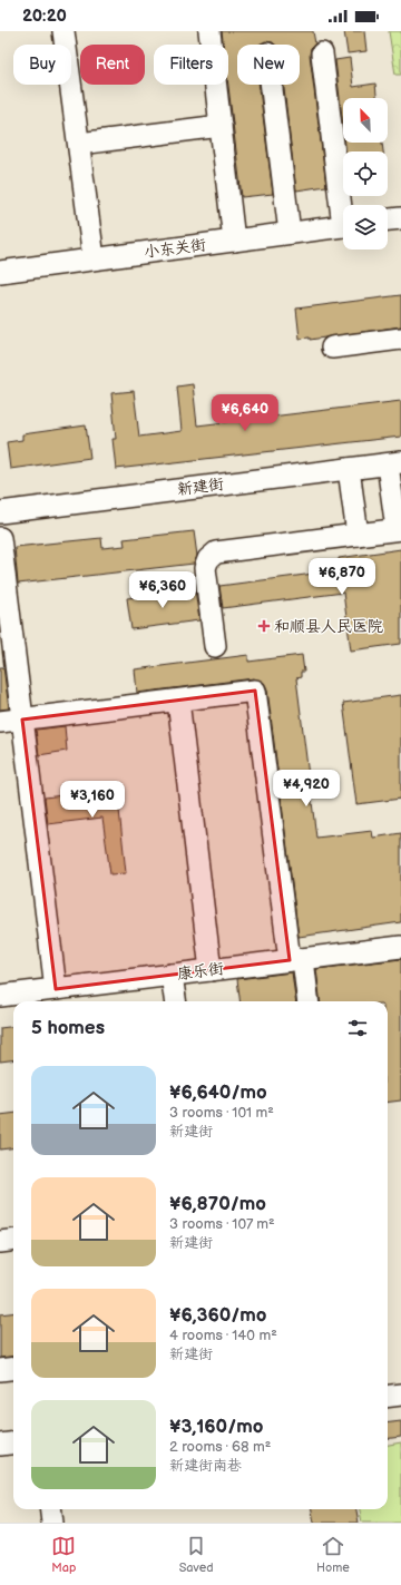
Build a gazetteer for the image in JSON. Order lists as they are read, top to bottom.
{
  "streets": {
    "street": ["小东关街", "新建街", "康乐街"]
  },
  "places": {
    "health": ["和顺县人民医院"]
  },
  "north": "top left",
  "page": {
    "status": "20:20",
    "chip": [
      "Buy",
      "Rent",
      "Filters",
      "New"
    ],
    "price": [
      "¥6,640",
      "¥6,870",
      "¥6,360",
      "¥4,920",
      "¥3,160"
    ],
    "heading": "5 homes",
    "list": [
      {
        "name": "¥6,640/mo",
        "note": "3 rooms · 101 m² · 新建街"
      },
      {
        "name": "¥6,870/mo",
        "note": "3 rooms · 107 m² · 新建街"
      },
      {
        "name": "¥6,360/mo",
        "note": "4 rooms · 140 m² · 新建街"
      },
      {
        "name": "¥3,160/mo",
        "note": "2 rooms · 68 m² · 新建街南巷"
      }
    ],
    "tabs": ["Map", "Saved", "Home"]
  }
}
